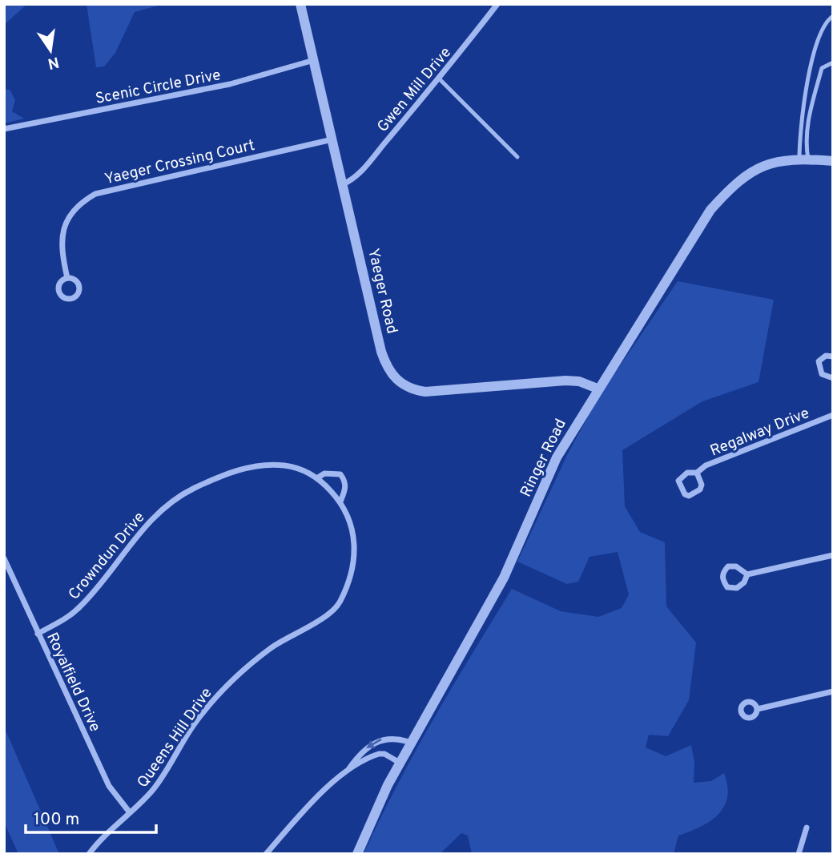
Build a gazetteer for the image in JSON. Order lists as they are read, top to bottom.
{
  "streets": {
    "street": [
      "Scenic Circle Drive",
      "Gwen Mill Drive",
      "Yaeger Crossing Court",
      "Yaeger Road",
      "Regalway Drive",
      "Ringer Road",
      "Crowndun Drive",
      "Royalfield Drive",
      "Queens Hill Drive"
    ]
  },
  "crossings": [
    ["Scenic Circle Drive", "Yaeger Road"],
    ["Gwen Mill Drive", "Yaeger Road"],
    ["Yaeger Crossing Court", "Yaeger Road"],
    ["Yaeger Road", "Ringer Road"],
    ["Crowndun Drive", "Royalfield Drive"],
    ["Crowndun Drive", "Queens Hill Drive"],
    ["Royalfield Drive", "Queens Hill Drive"]
  ],
  "scale_bar": "100 m",
  "north": "bottom"
}
